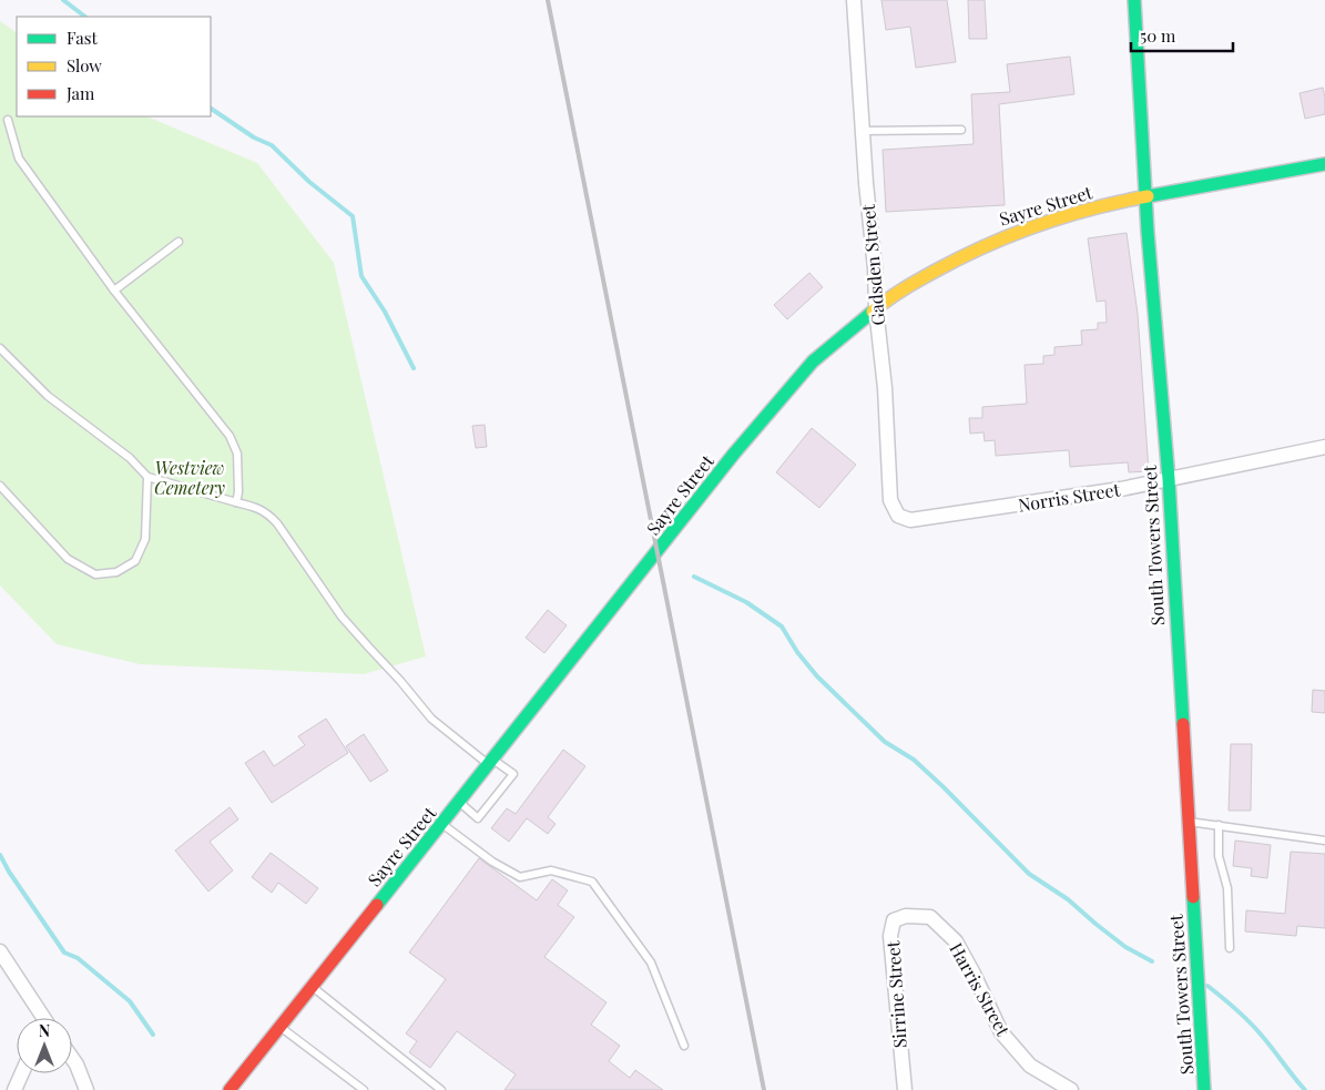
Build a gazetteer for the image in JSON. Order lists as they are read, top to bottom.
{
  "streets": {
    "main road": ["Sayre Street", "South Towers Street"],
    "street": [
      "Gadsden Street",
      "Norris Street",
      "Harris Street",
      "Sirrine Street"
    ]
  },
  "crossings": [
    ["Sayre Street", "Gadsden Street"],
    ["Sayre Street", "South Towers Street"],
    ["Gadsden Street", "Norris Street"],
    ["Norris Street", "South Towers Street"],
    ["Harris Street", "Sirrine Street"]
  ],
  "parks": ["Westview Cemetery"],
  "legend": ["Fast", "Slow", "Jam"],
  "scale_bar": "50 m",
  "north": "top"
}
